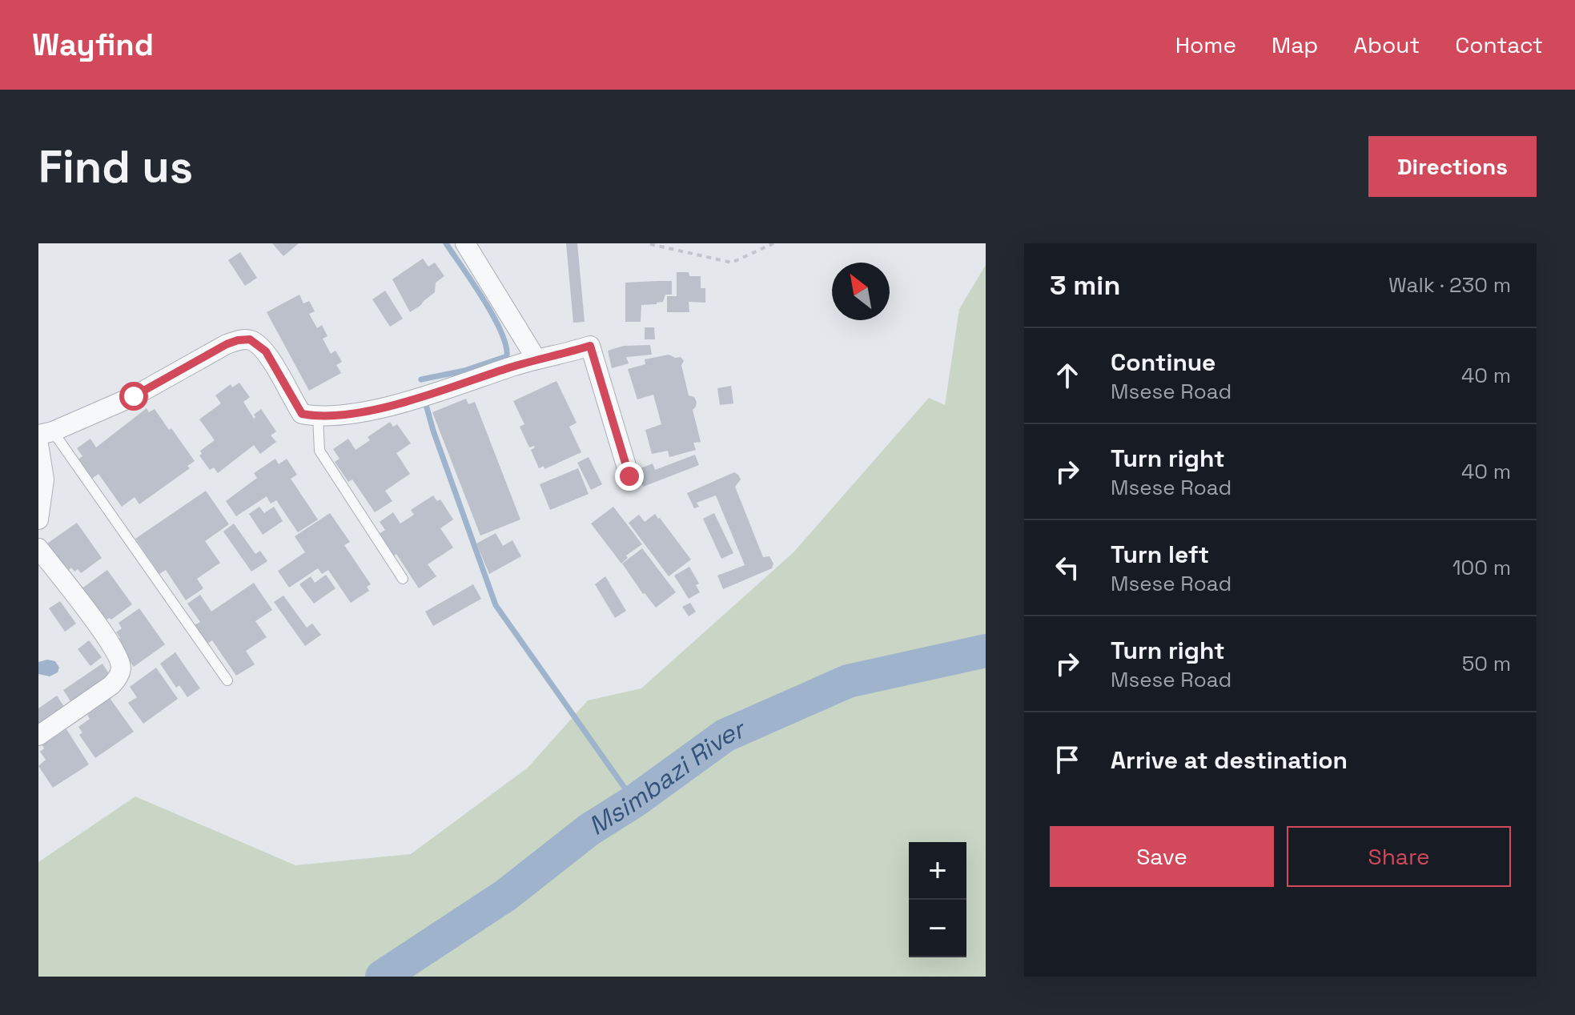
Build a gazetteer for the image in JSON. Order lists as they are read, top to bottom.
{
  "water": ["Msimbazi River"],
  "north": "top left",
  "page": {
    "header": "Wayfind",
    "nav": [
      "Home",
      "Map",
      "About",
      "Contact"
    ],
    "buttons": [
      "Directions",
      ["Save", "Share"]
    ],
    "title": "Find us",
    "heading": ["3 min", "Walk · 230 m"],
    "list": [
      ["Continue", "Msese Road", "40 m"],
      ["Turn right", "Msese Road", "40 m"],
      ["Turn left", "Msese Road", "100 m"],
      ["Turn right", "Msese Road", "50 m"],
      "Arrive at destination"
    ],
    "map_buttons": ["+", "−"]
  }
}
